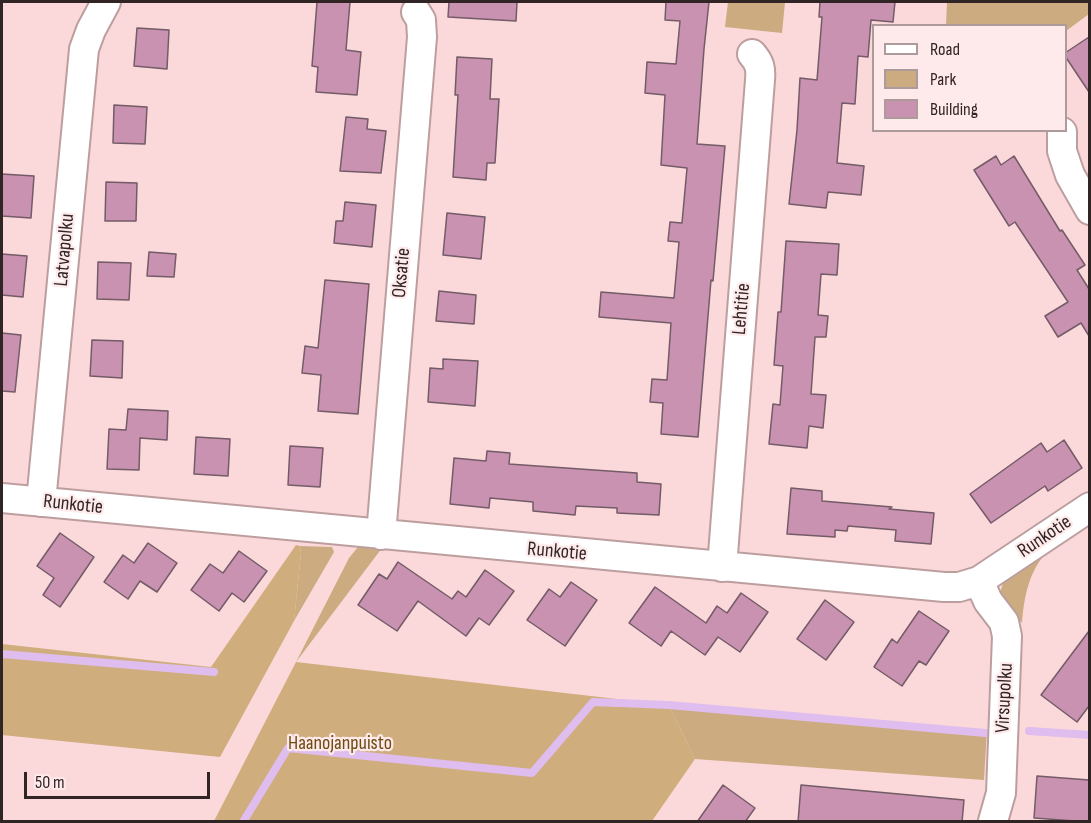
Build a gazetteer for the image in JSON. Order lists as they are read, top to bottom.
{
  "streets": {
    "street": [
      "Latvapolku",
      "Oksatie",
      "Lehtitie",
      "Runkotie",
      "Virsupolku"
    ]
  },
  "crossings": [
    ["Latvapolku", "Runkotie"],
    ["Oksatie", "Runkotie"],
    ["Lehtitie", "Runkotie"],
    ["Runkotie", "Virsupolku"]
  ],
  "parks": ["Haanojanpuisto"],
  "legend": ["Road", "Park", "Building"],
  "scale_bar": "50 m"
}
